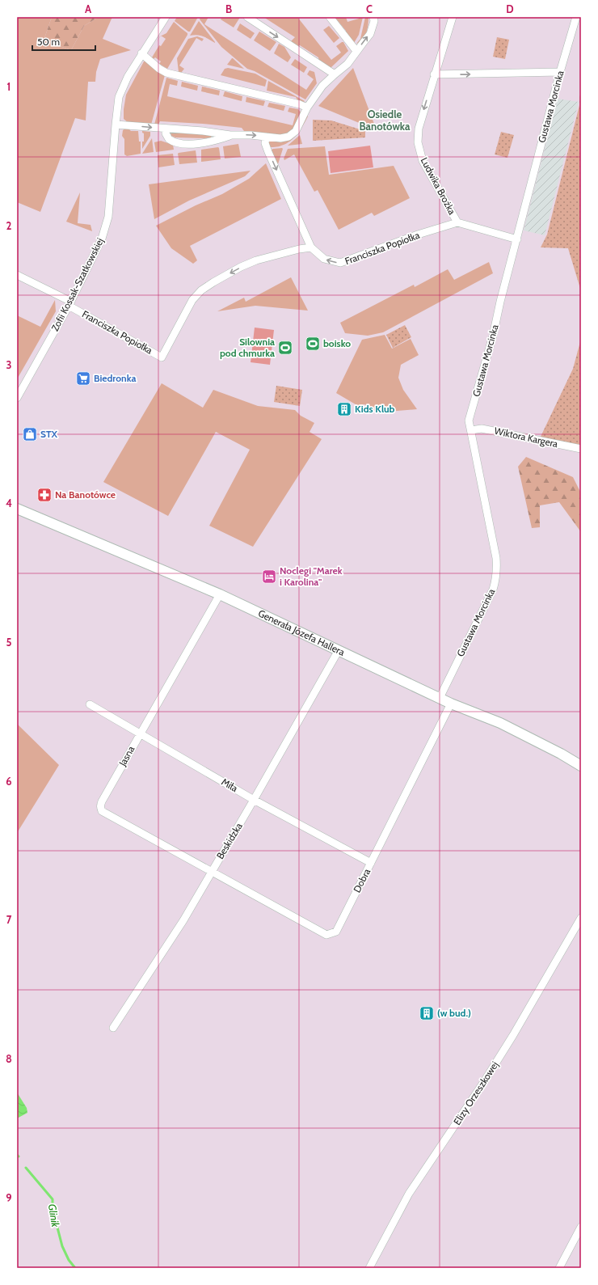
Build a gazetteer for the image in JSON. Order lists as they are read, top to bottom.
{
  "streets": {
    "street": [
      "Gustawa Morcinka",
      "Ludwika Brożka",
      "Franciszka Popiołka",
      "Zofii Kossak-Szatkowskiej",
      "Wiktora Kargera",
      "Generała Józefa Hallera",
      "Jasna",
      "Miła",
      "Beskidzka",
      "Dobra",
      "Elizy Orzeszkowej"
    ]
  },
  "crossings": [
    ["Gustawa Morcinka", "Wiktora Kargera"],
    ["Gustawa Morcinka", "Generała Józefa Hallera"],
    ["Ludwika Brożka", "Franciszka Popiołka"],
    ["Franciszka Popiołka", "Zofii Kossak-Szatkowskiej"],
    ["Generała Józefa Hallera", "Jasna"],
    ["Generała Józefa Hallera", "Beskidzka"],
    ["Generała Józefa Hallera", "Dobra"],
    ["Jasna", "Miła"],
    ["Jasna", "Beskidzka"],
    ["Jasna", "Dobra"],
    ["Miła", "Beskidzka"],
    ["Miła", "Dobra"],
    ["Beskidzka", "Dobra"]
  ],
  "one_way": ["Ludwika Brożka"],
  "districts": ["Osiedle Banotówka"],
  "water": ["Glinik"],
  "places": {
    "sports": ["boisko", "Silownia pod chmurka"],
    "supermarket": ["Biedronka"],
    "building": ["Kids Klub", "(w bud.)"],
    "shop": ["STX"],
    "pharmacy": ["Na Banotówce"],
    "hotel": ["Noclegi \"Marek i Karolina\""]
  },
  "scale_bar": "50 m",
  "grid": {
    "columns": [
      "A",
      "B",
      "C",
      "D"
    ],
    "rows": [
      "1",
      "2",
      "3",
      "4",
      "5",
      "6",
      "7",
      "8",
      "9"
    ]
  }
}
